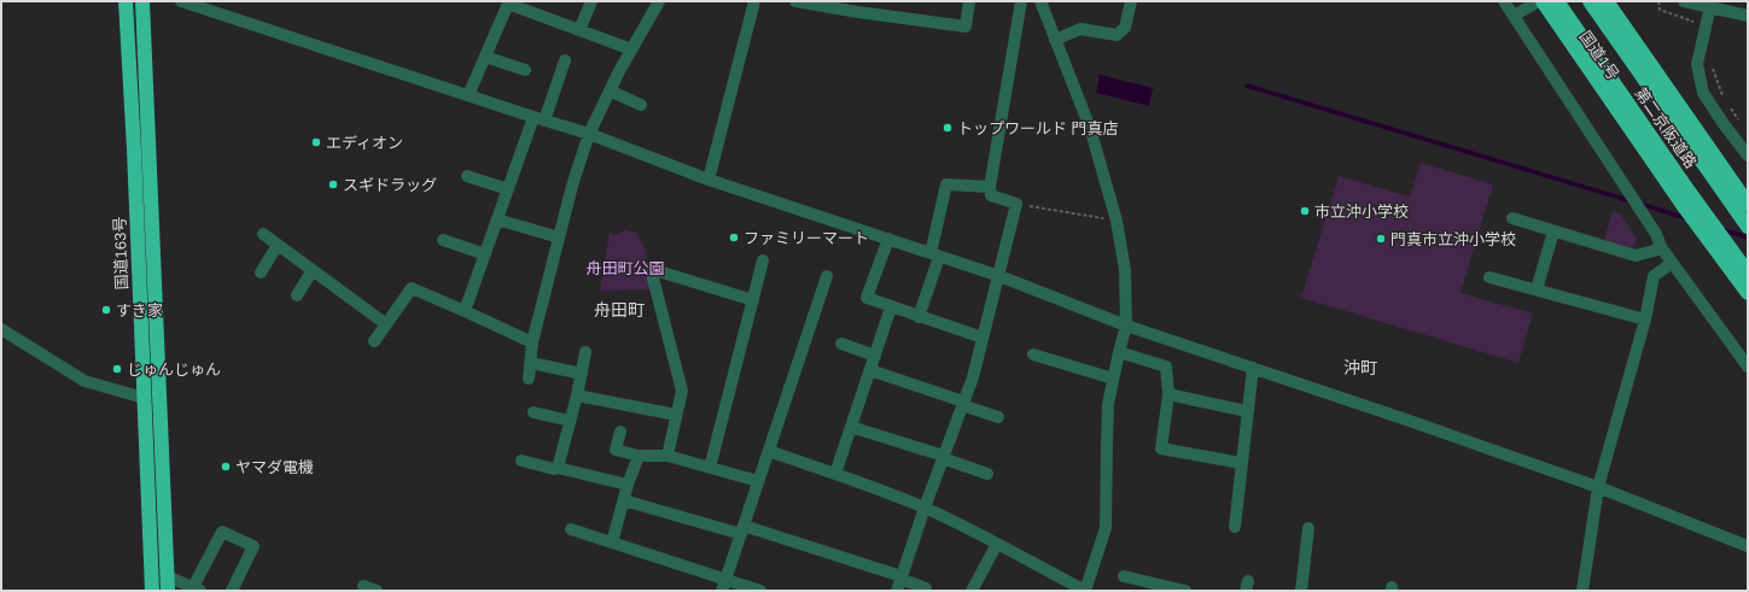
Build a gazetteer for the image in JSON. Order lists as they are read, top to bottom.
{
  "streets": {
    "highway": ["国道1号", "第二京阪道路", "国道163号"]
  },
  "districts": ["舟田町", "沖町"],
  "parks": ["舟田町公園"],
  "places": [
    "トップワールド 門真店",
    "エディオン",
    "スギドラッグ",
    "市立沖小学校",
    "ファミリーマート",
    "門真市立沖小学校",
    "すき家",
    "じゅんじゅん",
    "ヤマダ電機"
  ]
}
